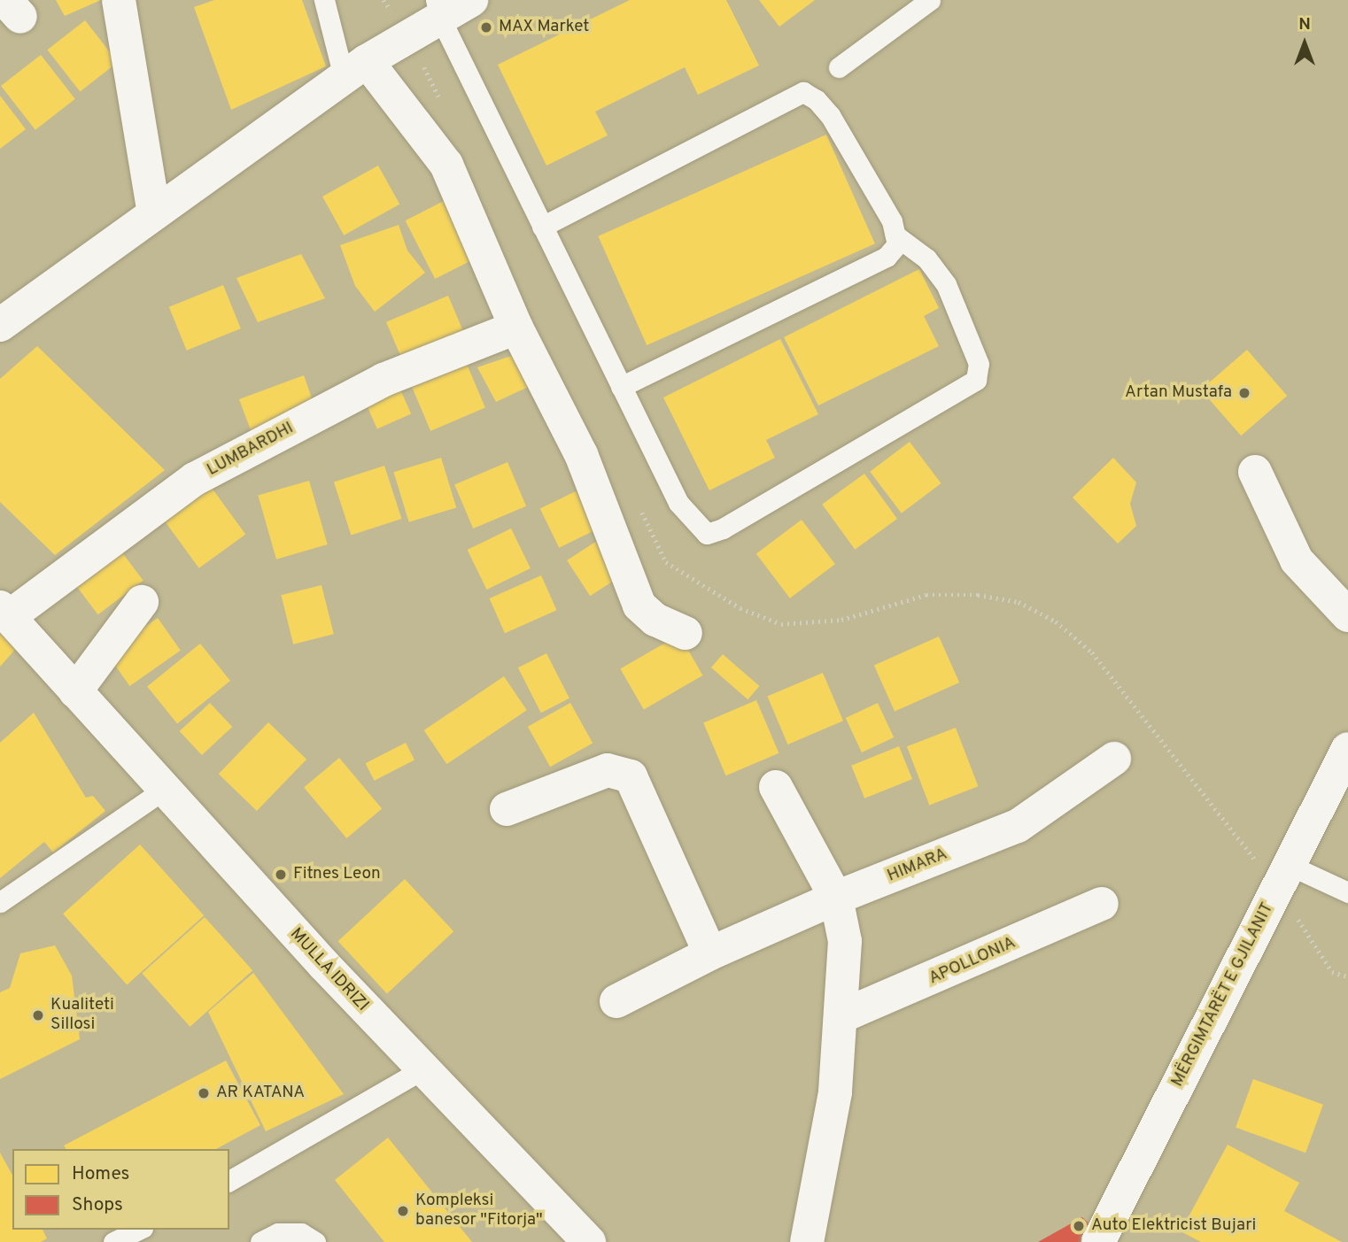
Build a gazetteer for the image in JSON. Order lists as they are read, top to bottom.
{
  "streets": {
    "street": [
      "LUMBARDHI",
      "HIMARA",
      "APOLLONIA",
      "MULLA IDRIZI",
      "MËRGIMTARËT E GJILANIT"
    ]
  },
  "crossings": [
    ["LUMBARDHI", "MULLA IDRIZI"]
  ],
  "places": [
    "MAX Market",
    "Artan Mustafa",
    "Fitnes Leon",
    "Kualiteti Sillosi",
    "AR KATANA",
    "Kompleksi banesor \"Fitorja\"",
    "Auto Elektricist Bujari"
  ],
  "legend": ["Homes", "Shops"],
  "north": "top"
}
